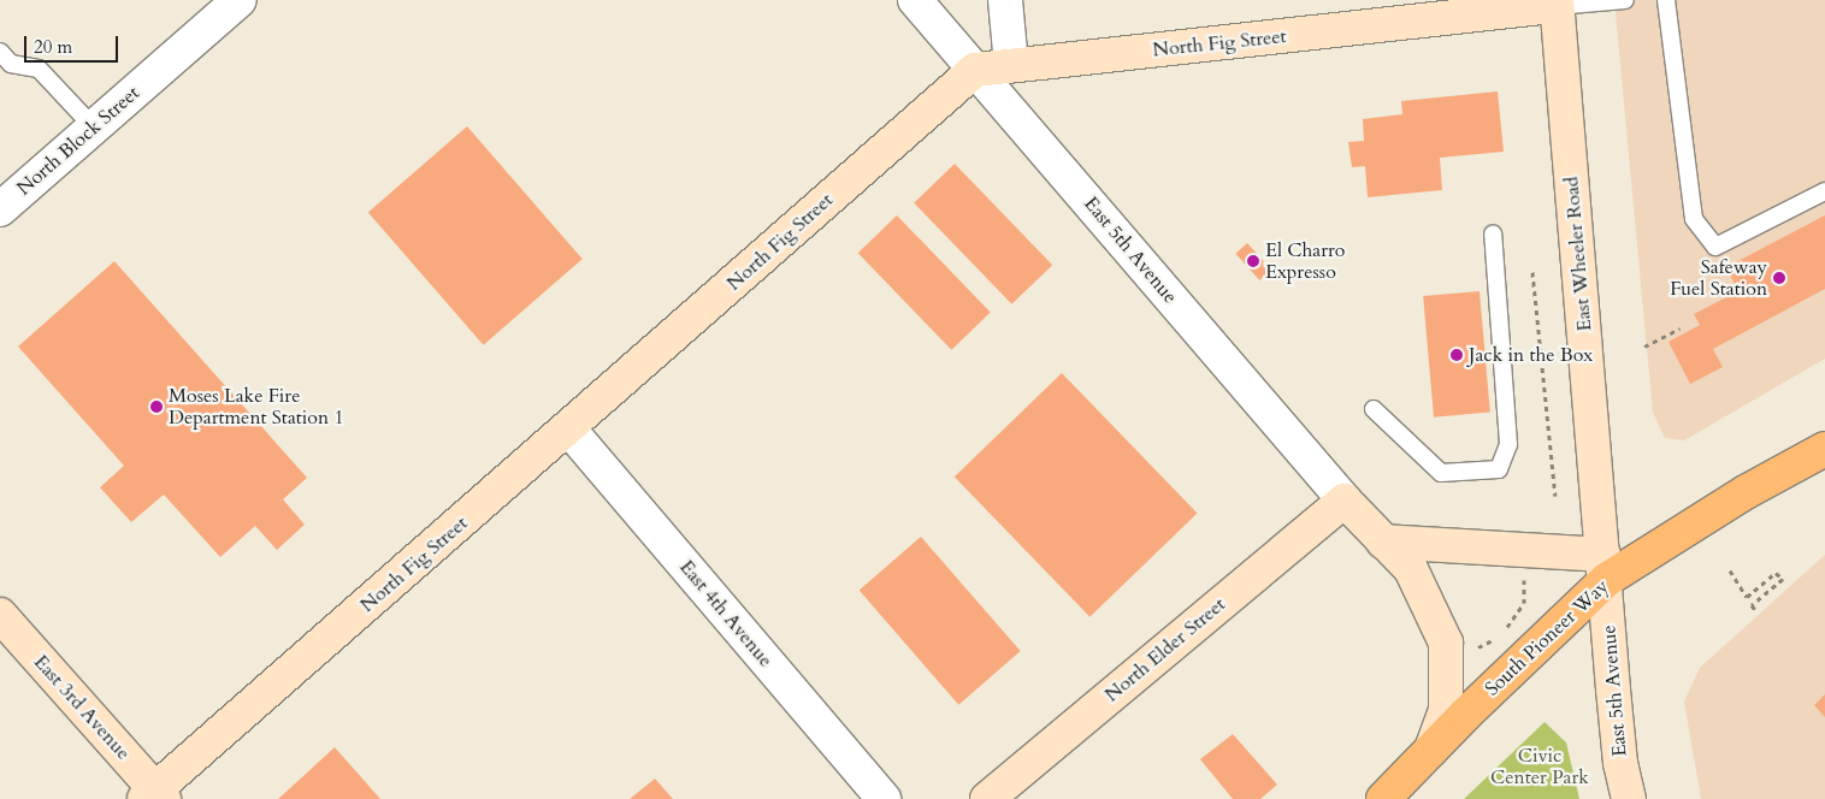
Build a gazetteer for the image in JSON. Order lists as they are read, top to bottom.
{
  "streets": {
    "main road": ["South Pioneer Way"],
    "street": [
      "North Fig Street",
      "North Block Street",
      "East 5th Avenue",
      "East Wheeler Road",
      "East 4th Avenue",
      "North Elder Street",
      "East 3rd Avenue"
    ]
  },
  "crossings": [
    ["North Fig Street", "East 5th Avenue"],
    ["North Fig Street", "East Wheeler Road"],
    ["North Fig Street", "East 4th Avenue"],
    ["North Fig Street", "East 3rd Avenue"],
    ["East 5th Avenue", "East Wheeler Road"],
    ["East 5th Avenue", "South Pioneer Way"],
    ["East 5th Avenue", "North Elder Street"],
    ["East Wheeler Road", "South Pioneer Way"]
  ],
  "parks": ["Civic Center Park"],
  "places": [
    "El Charro Expresso",
    "Safeway Fuel Station",
    "Jack in the Box",
    "Moses Lake Fire Department Station 1"
  ],
  "scale_bar": "20 m"
}
